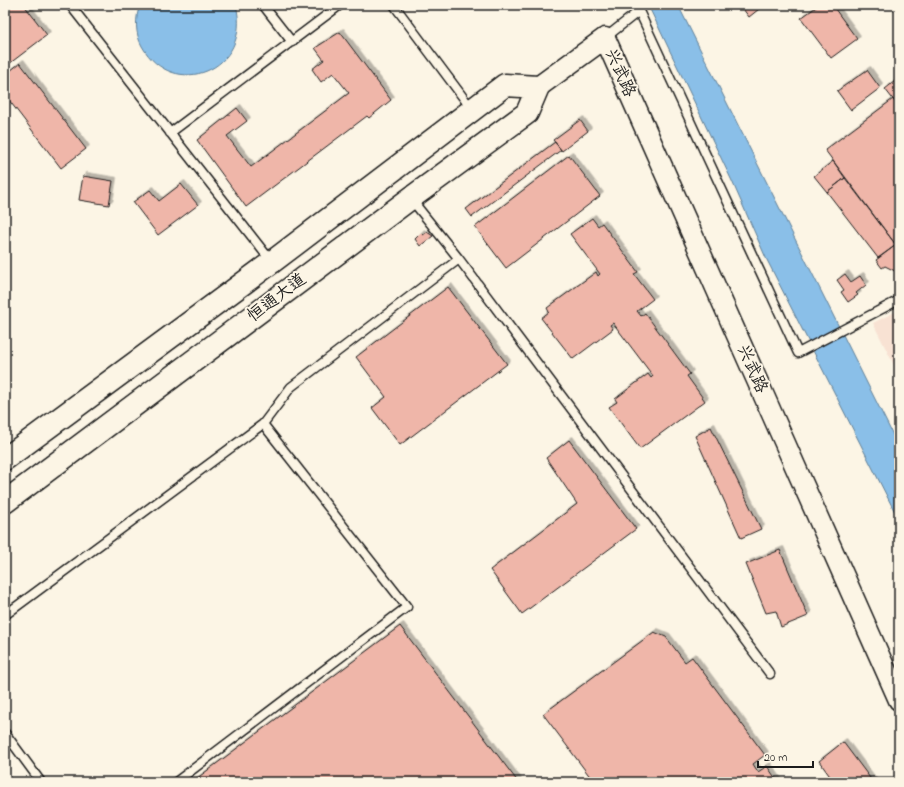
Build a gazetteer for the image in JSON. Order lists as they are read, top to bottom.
{
  "streets": {
    "main road": ["恒通大道"],
    "street": ["兴武路"]
  },
  "crossings": [
    ["兴武路", "恒通大道"]
  ],
  "scale_bar": "20 m"
}
